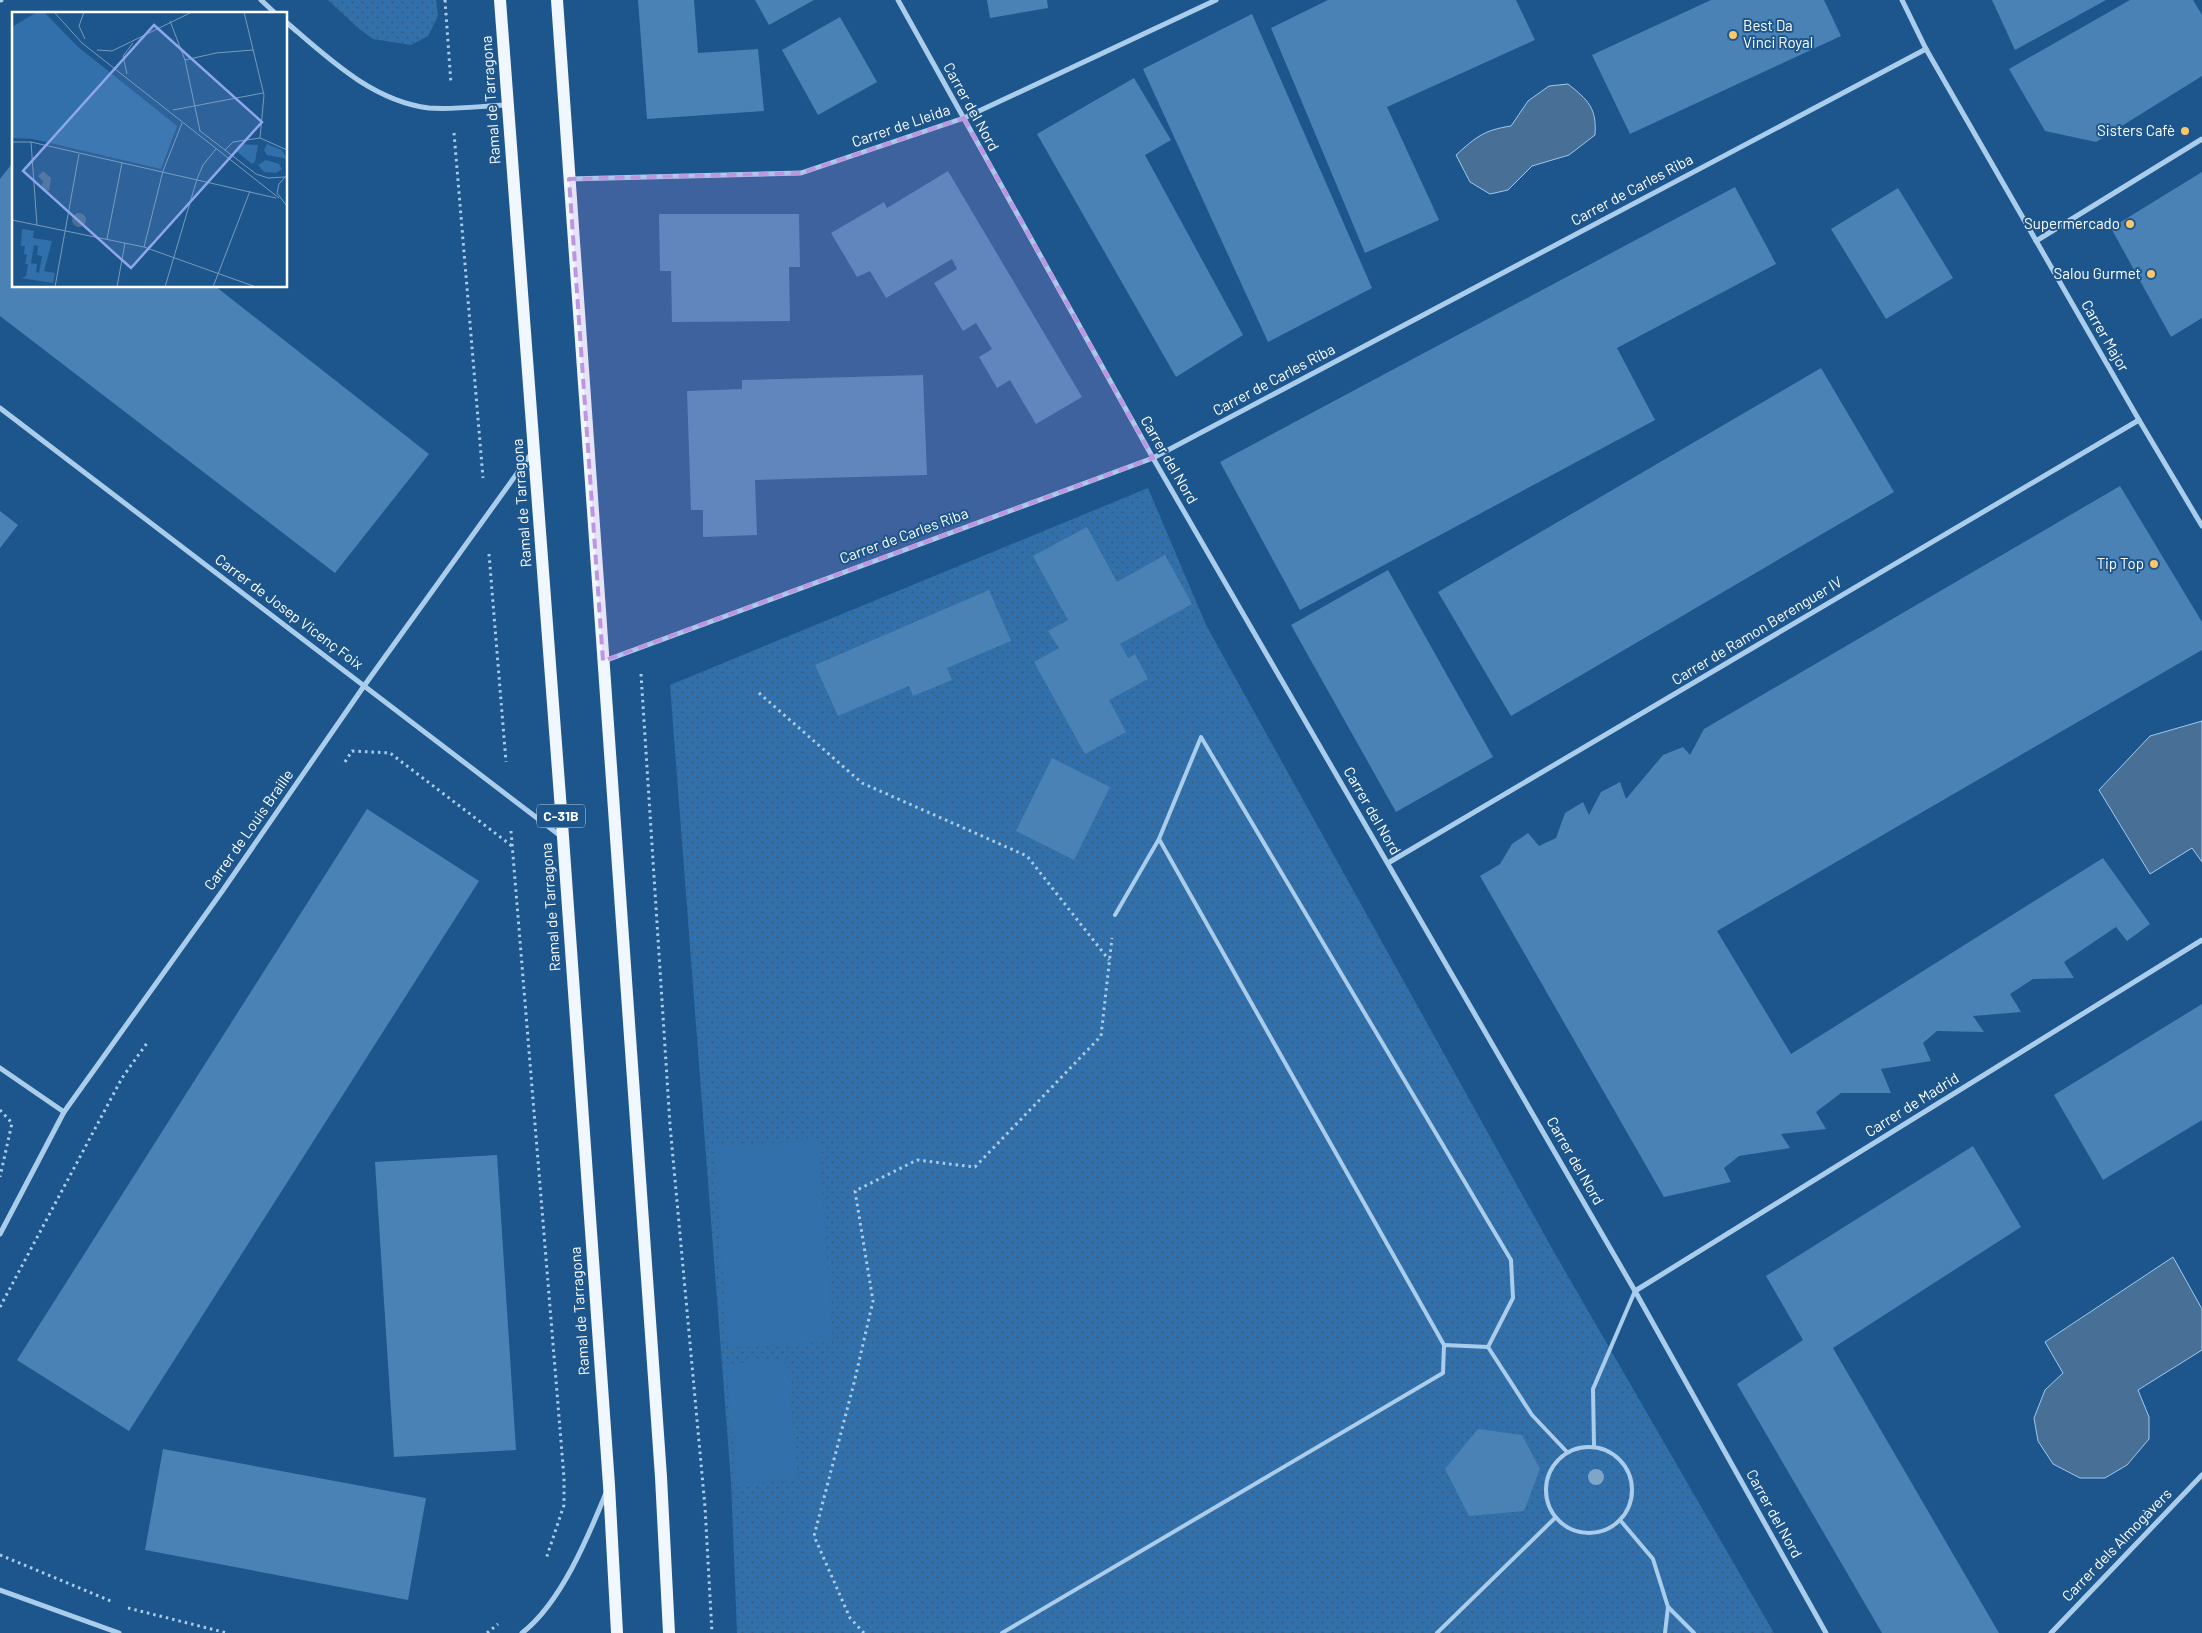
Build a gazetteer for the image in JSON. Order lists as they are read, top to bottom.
{
  "streets": {
    "main road": ["Ramal de Tarragona", "C-31B"],
    "street": [
      "Carrer del Nord",
      "Carrer de Lleida",
      "Carrer de Carles Riba",
      "Carrer Major",
      "Carrer de Josep Vicenç Foix",
      "Carrer de Ramon Berenguer IV",
      "Carrer de Louis Braille",
      "Carrer de Madrid",
      "Carrer dels Almogàvers"
    ]
  },
  "crossings": [
    ["Ramal de Tarragona", "Carrer de Josep Vicenç Foix"],
    ["Ramal de Tarragona", "Carrer de Louis Braille"],
    ["Carrer del Nord", "Carrer de Lleida"],
    ["Carrer del Nord", "Carrer de Carles Riba"],
    ["Carrer del Nord", "Carrer de Ramon Berenguer IV"],
    ["Carrer del Nord", "Carrer de Madrid"],
    ["Carrer de Carles Riba", "Carrer Major"],
    ["Carrer Major", "Carrer de Ramon Berenguer IV"],
    ["Carrer de Josep Vicenç Foix", "Carrer de Louis Braille"]
  ],
  "places": [
    "Best Da Vinci Royal",
    "Sisters Cafè",
    "Supermercado",
    "Salou Gurmet",
    "Tip Top"
  ]
}
